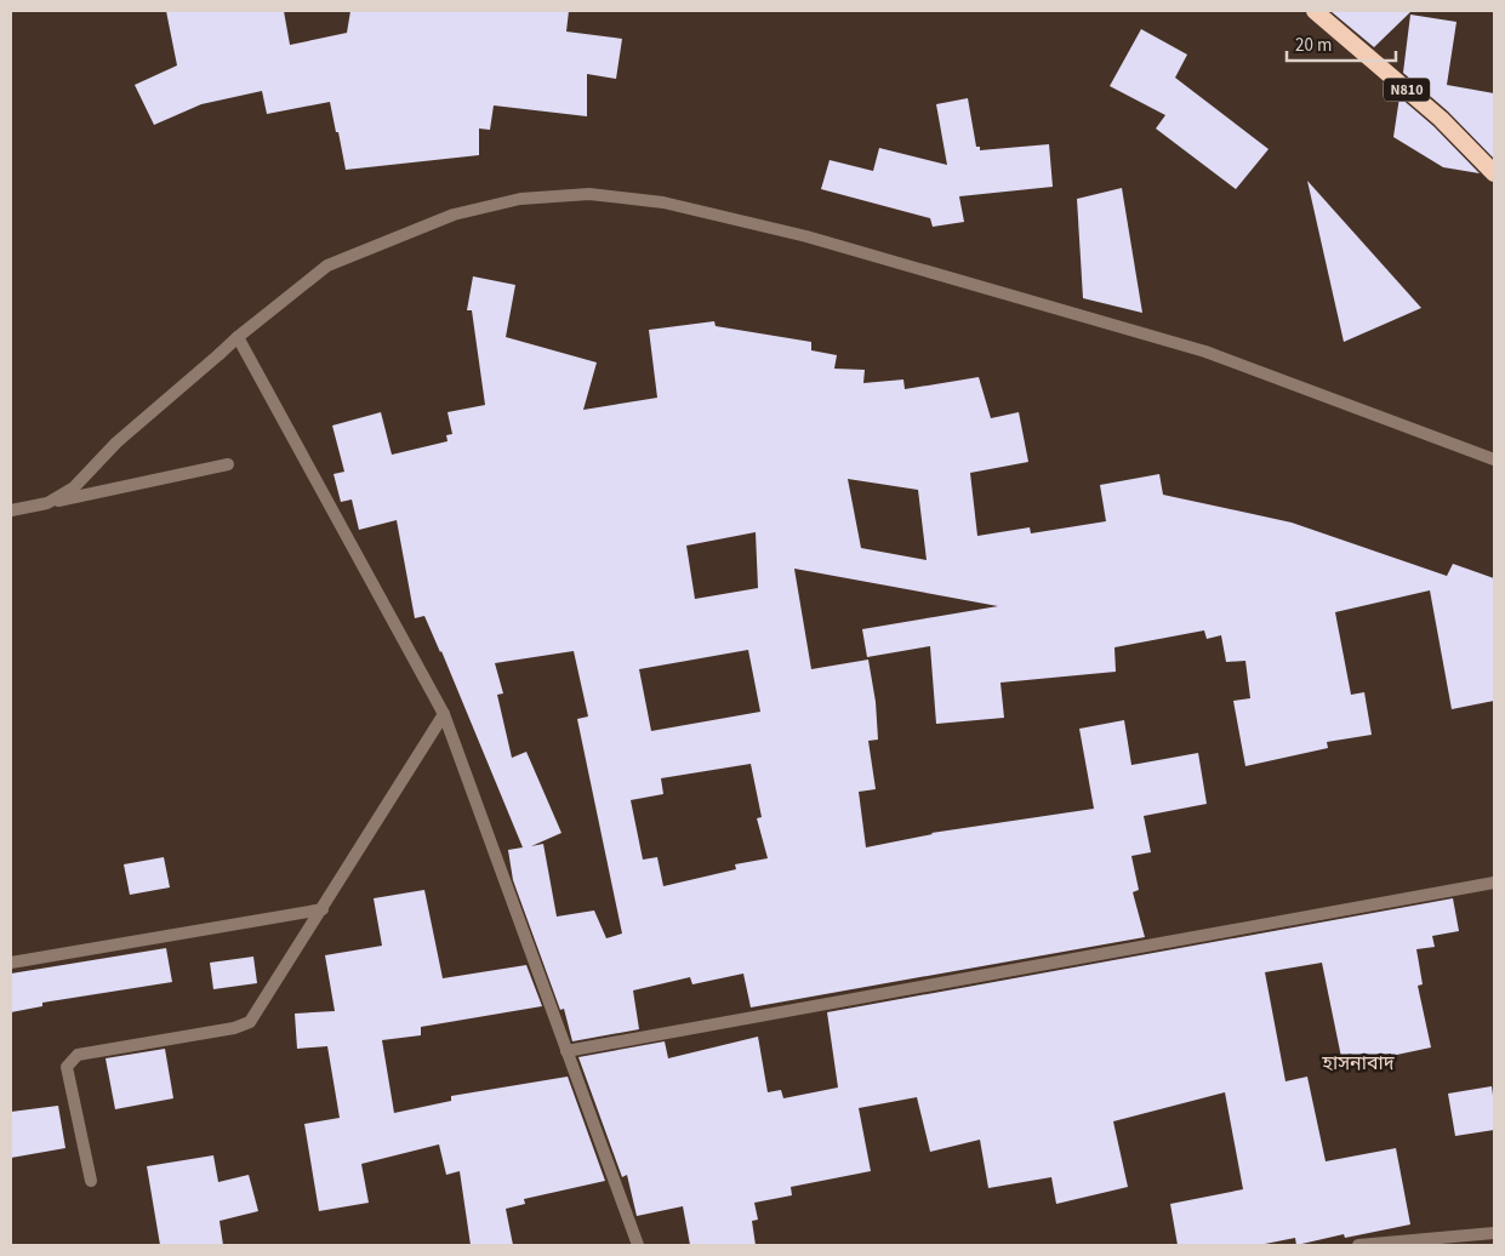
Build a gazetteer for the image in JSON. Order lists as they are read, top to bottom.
{
  "streets": {
    "highway": ["N810"]
  },
  "districts": ["হাসনাবাদ"],
  "scale_bar": "20 m"
}
